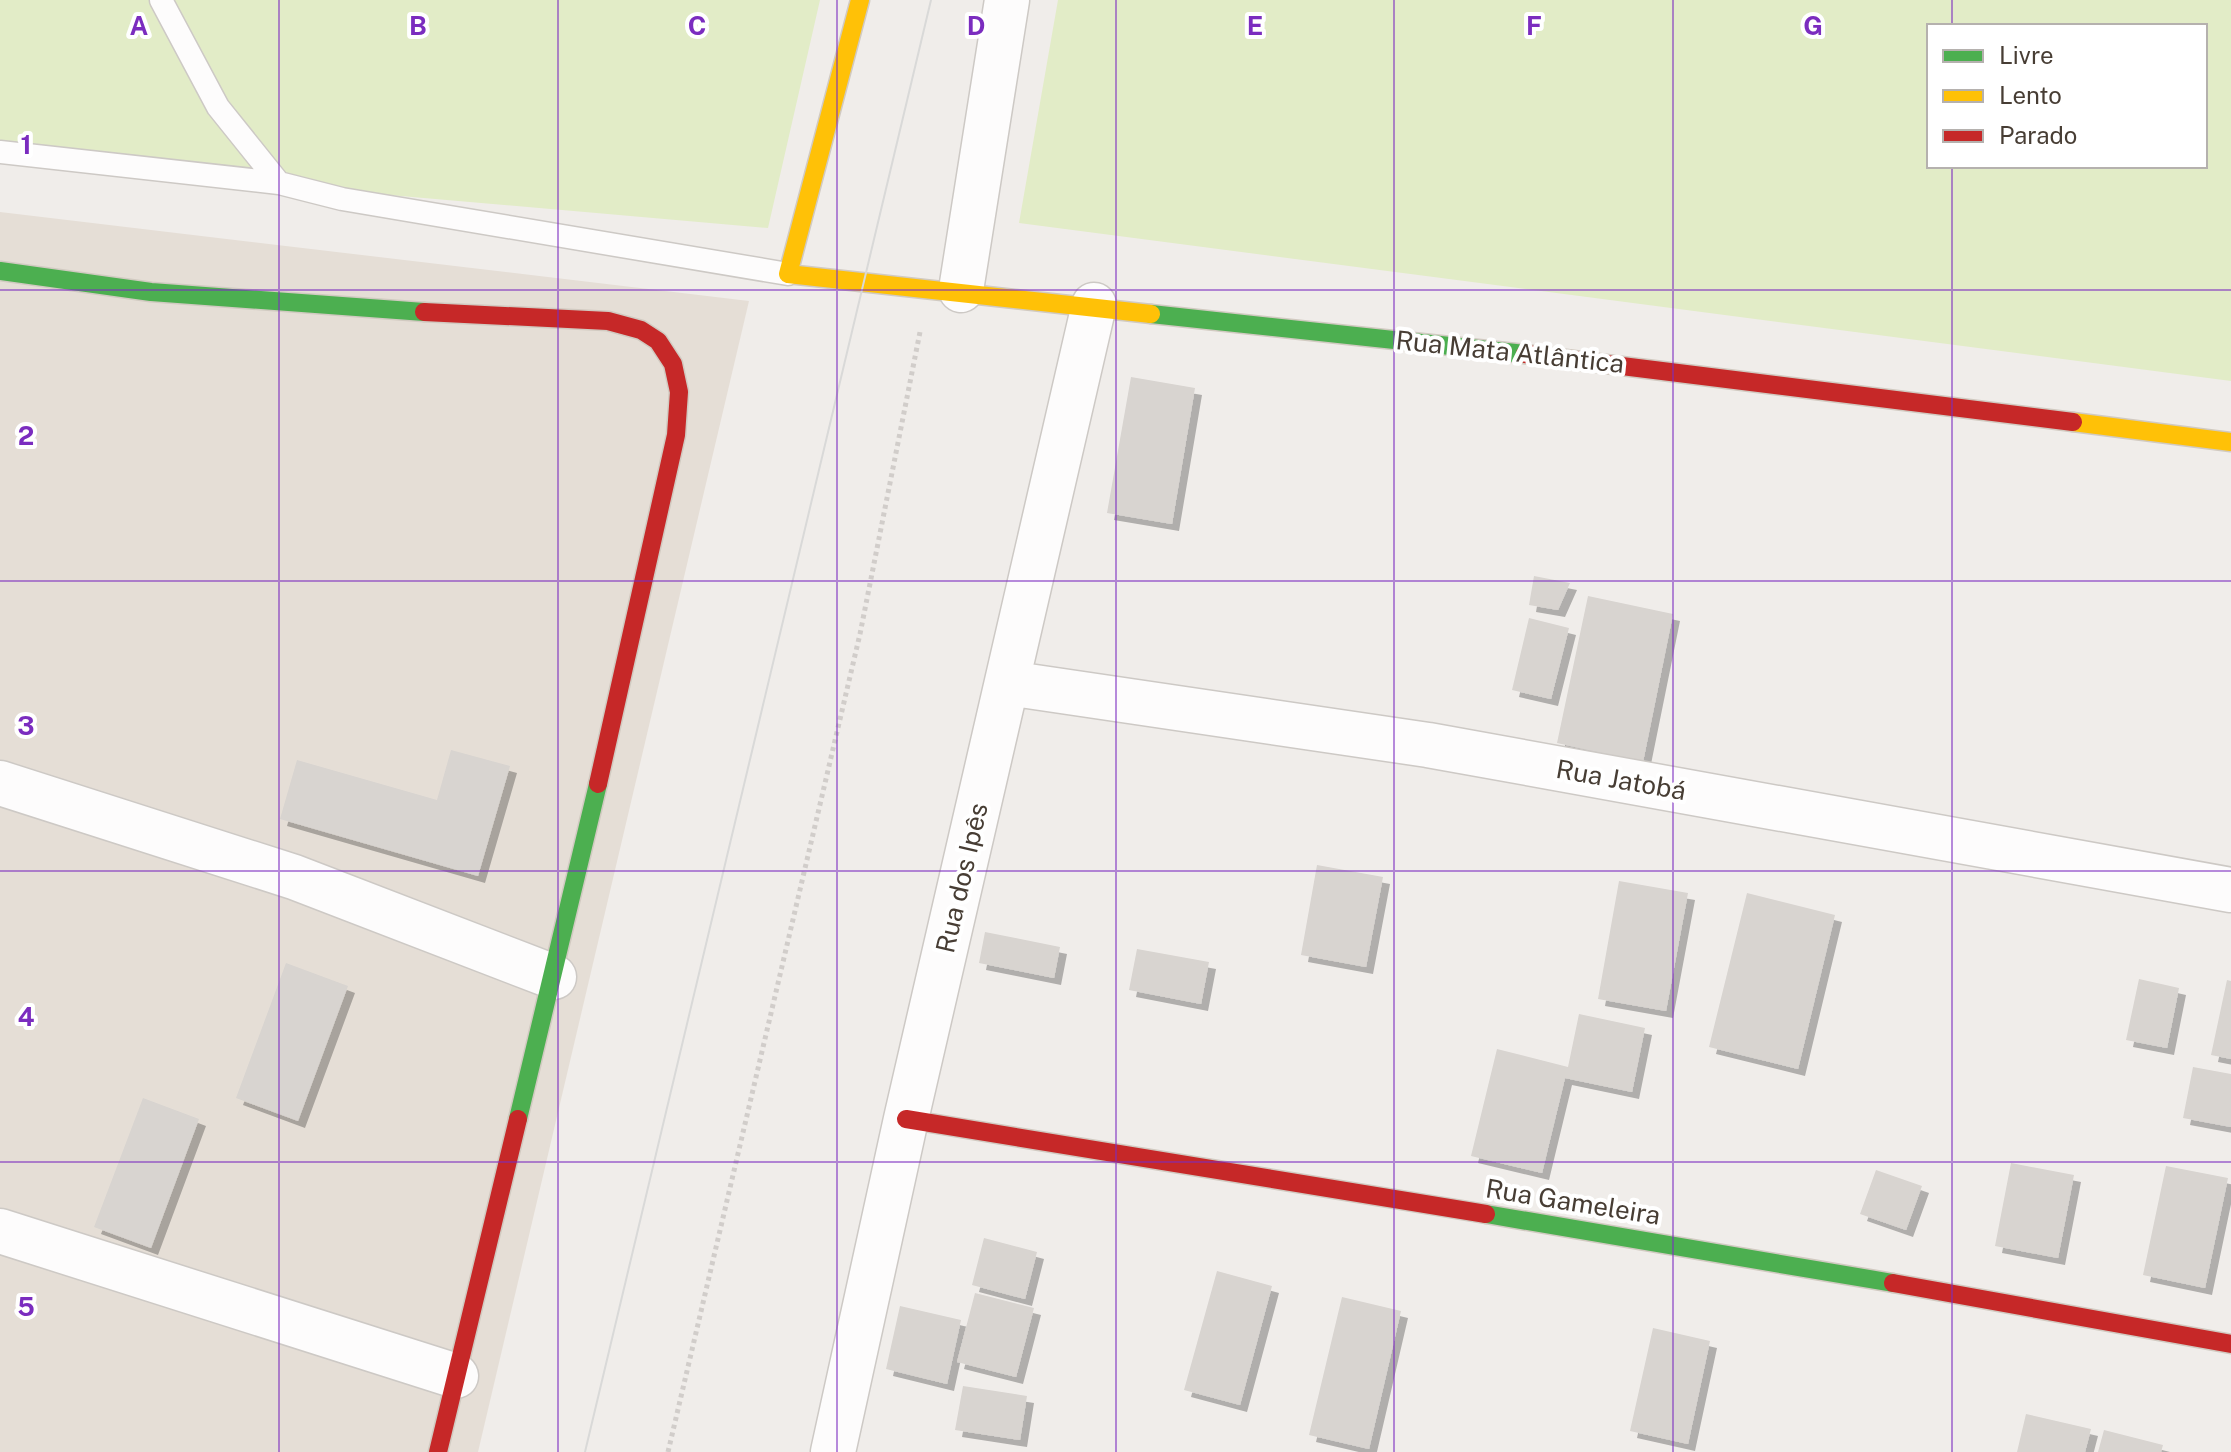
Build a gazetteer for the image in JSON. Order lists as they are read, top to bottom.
{
  "streets": {
    "street": [
      "Rua Mata Atlântica",
      "Rua Jatobá",
      "Rua dos Ipês",
      "Rua Gameleira"
    ]
  },
  "crossings": [
    ["Rua Mata Atlântica", "Rua dos Ipês"],
    ["Rua Jatobá", "Rua dos Ipês"],
    ["Rua dos Ipês", "Rua Gameleira"]
  ],
  "legend": ["Livre", "Lento", "Parado"],
  "grid": {
    "columns": [
      "A",
      "B",
      "C",
      "D",
      "E",
      "F",
      "G"
    ],
    "rows": [
      "1",
      "2",
      "3",
      "4",
      "5"
    ]
  }
}
